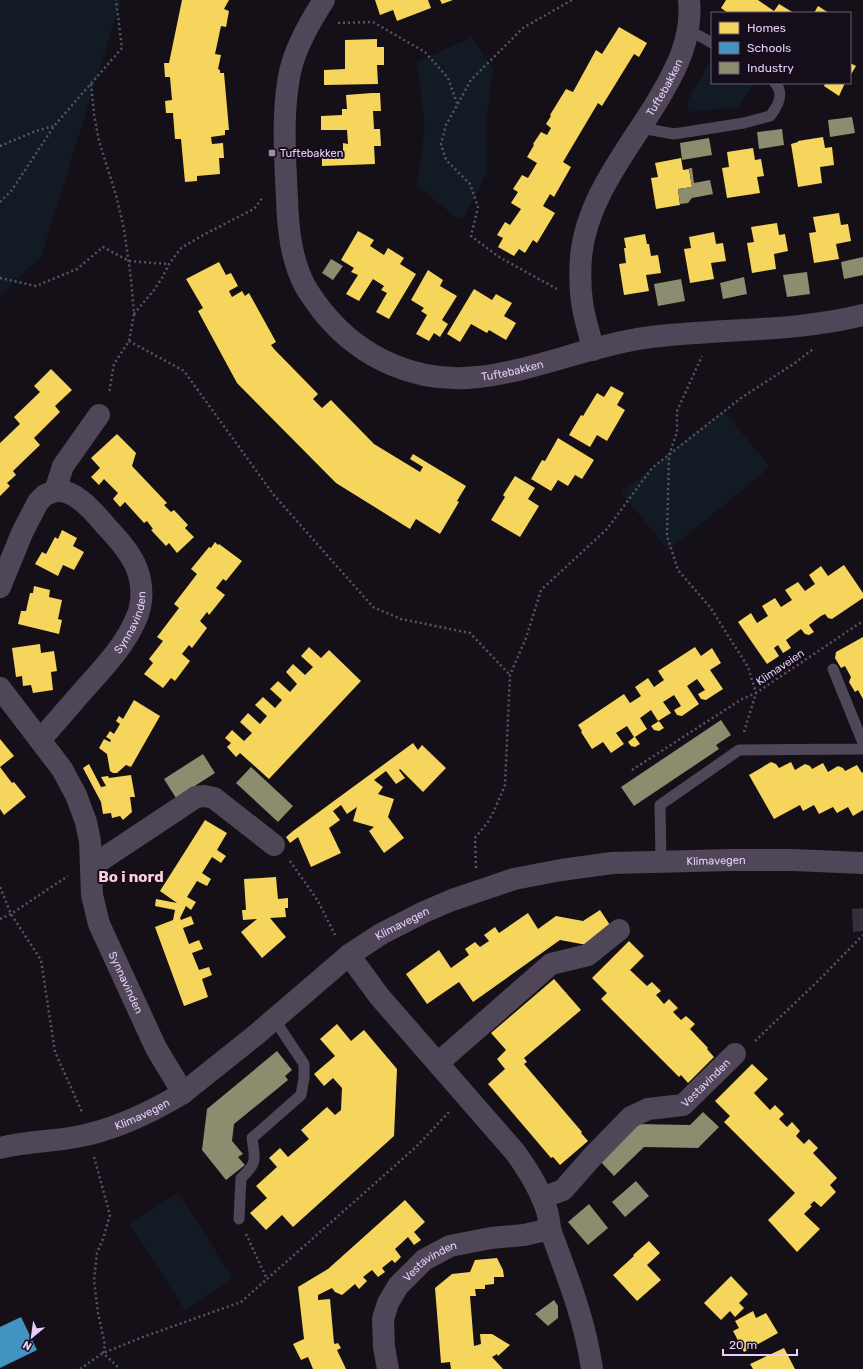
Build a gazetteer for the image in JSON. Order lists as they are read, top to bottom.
{
  "streets": {
    "street": [
      "Tuftebakken",
      "Synnavinden",
      "Klimavegen",
      "Vestavinden"
    ],
    "path": ["Klimaveien"]
  },
  "crossings": [
    ["Synnavinden", "Klimavegen"]
  ],
  "districts": ["Bo i nord"],
  "places": {
    "transit": ["Tuftebakken"]
  },
  "legend": ["Homes", "Schools", "Industry"],
  "scale_bar": "20 m",
  "north": "bottom left"
}
